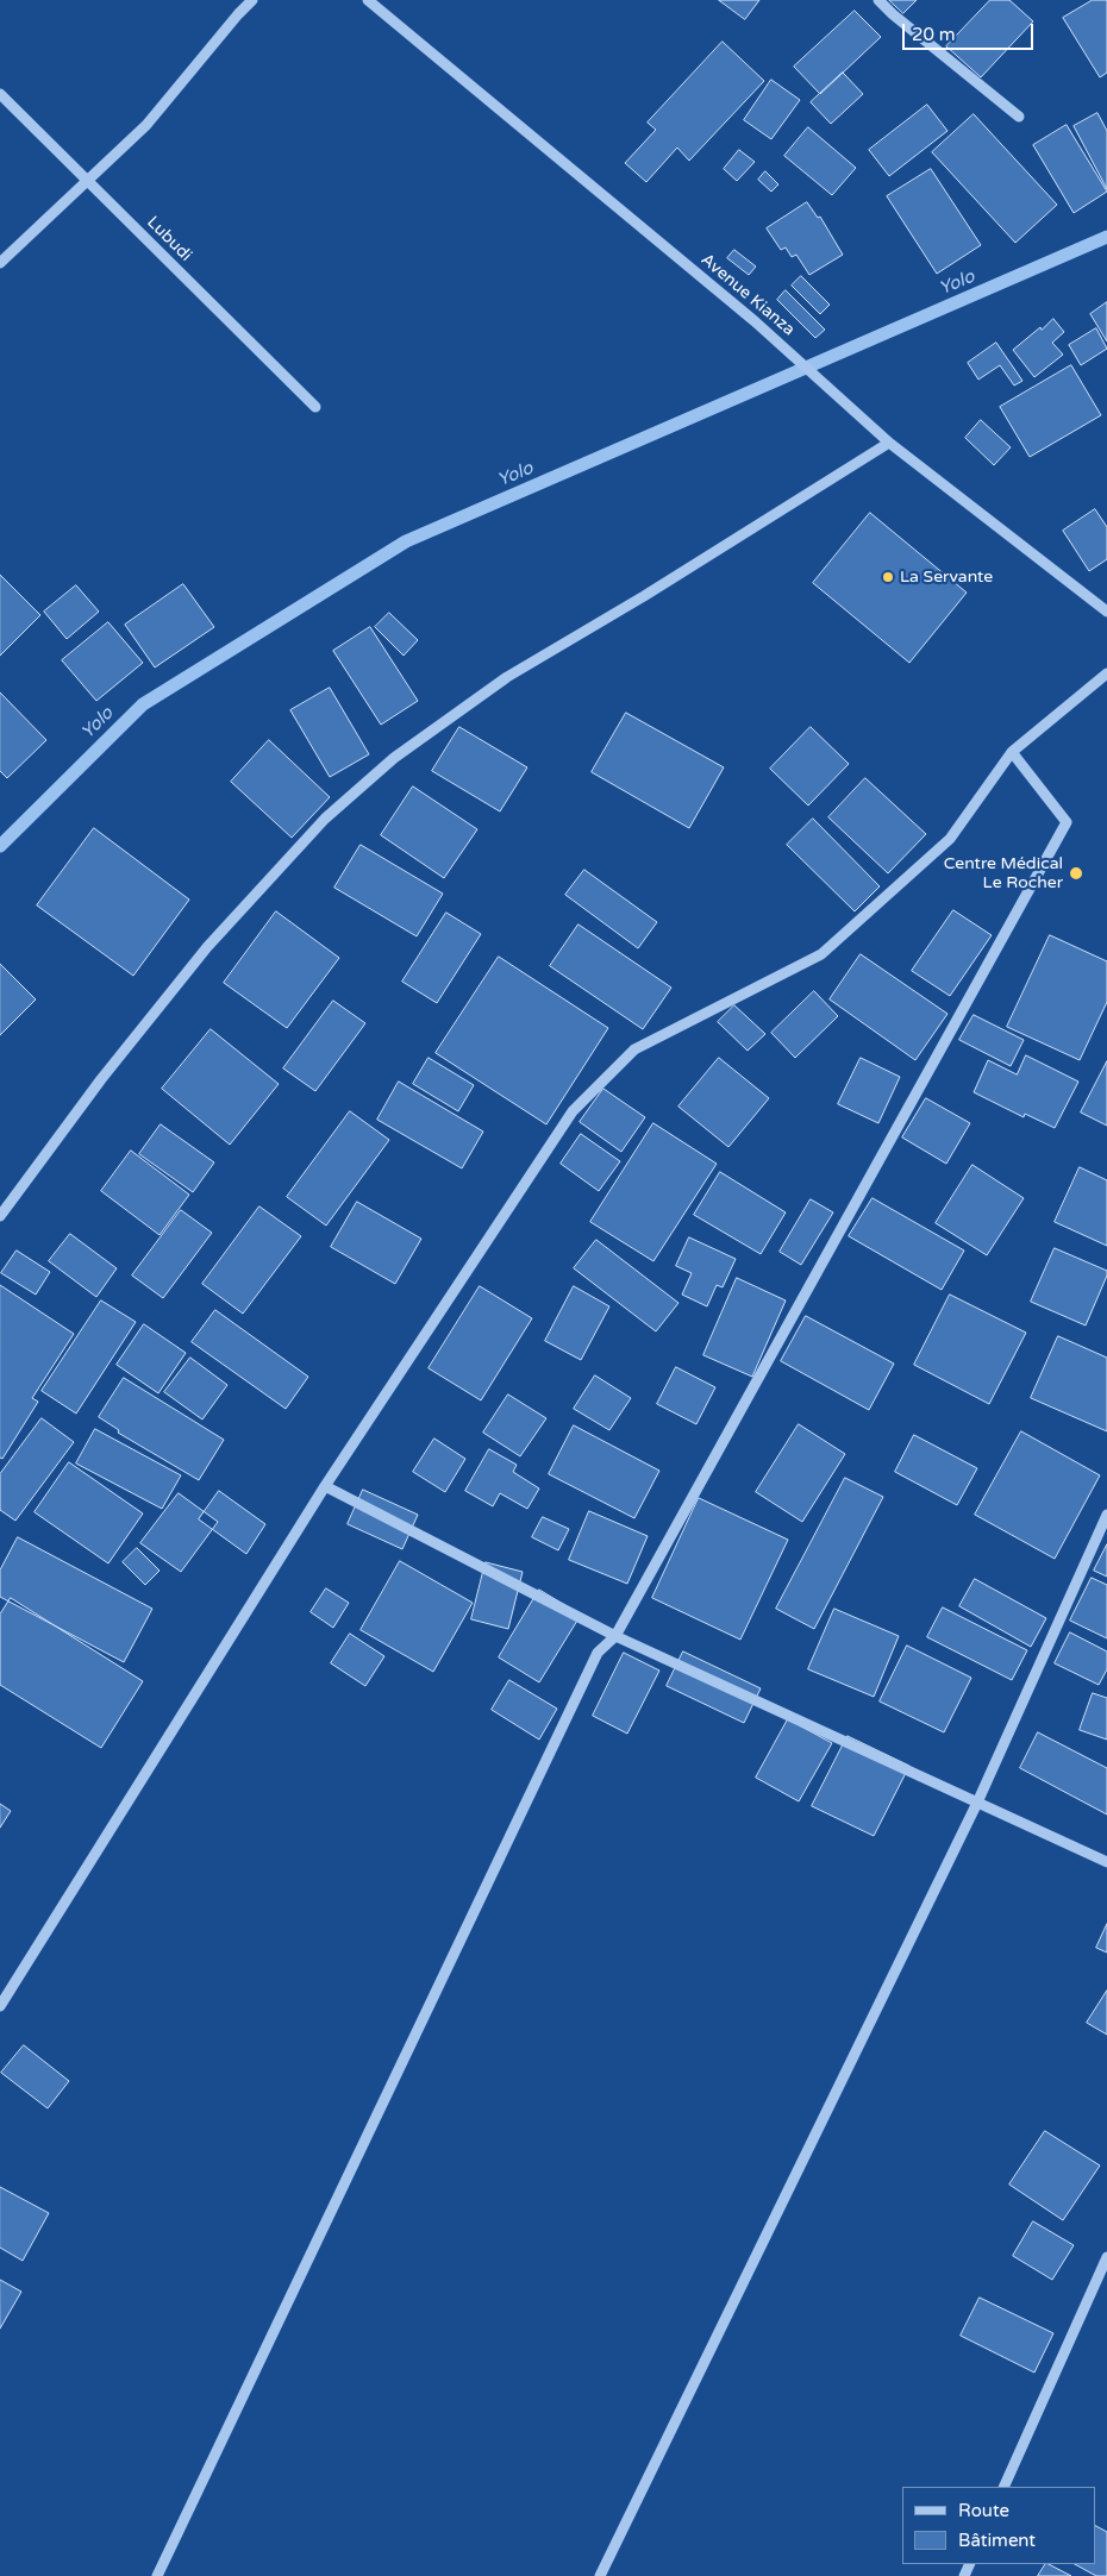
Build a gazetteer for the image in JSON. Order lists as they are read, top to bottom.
{
  "streets": {
    "street": ["Lubudi", "Avenue Kianza"]
  },
  "water": ["Yolo"],
  "places": ["La Servante", "Centre Médical Le Rocher"],
  "legend": ["Route", "Bâtiment"],
  "scale_bar": "20 m"
}
